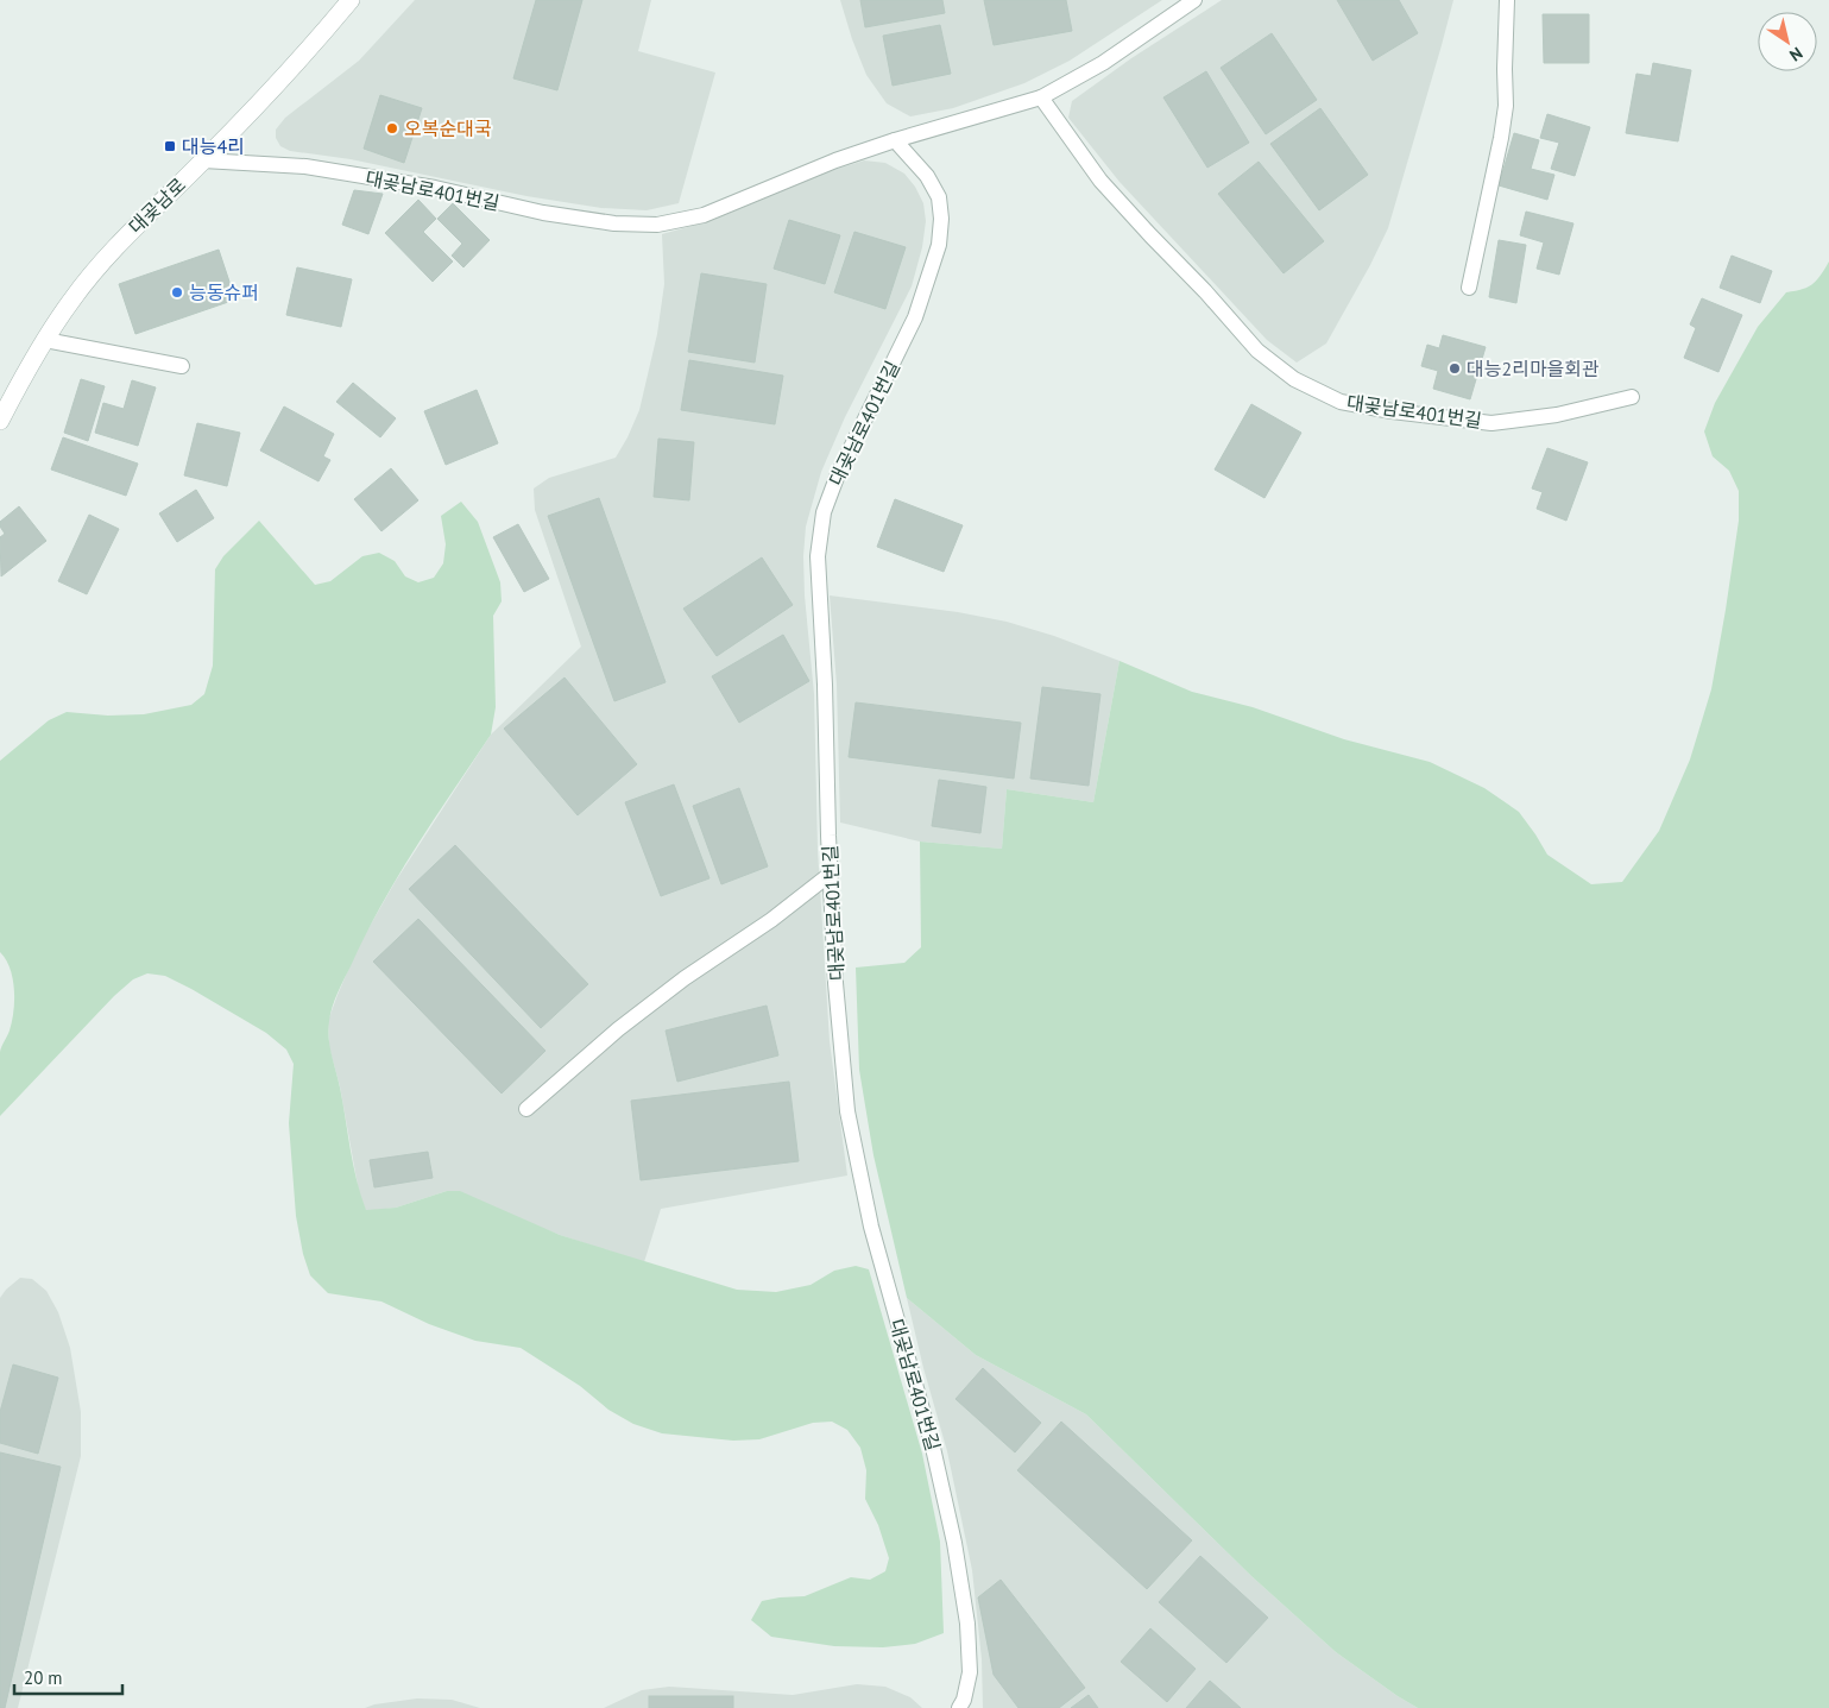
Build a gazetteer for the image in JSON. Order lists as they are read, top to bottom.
{
  "streets": {
    "street": ["대곶남로"],
    "lane": ["대곶남로401번길"]
  },
  "crossings": [
    ["대곶남로401번길", "대곶남로"]
  ],
  "places": {
    "other": ["오복순대국", "능동슈퍼", "대능2리마을회관"],
    "transit": ["대능4리"]
  },
  "scale_bar": "20 m",
  "north": "bottom right"
}
